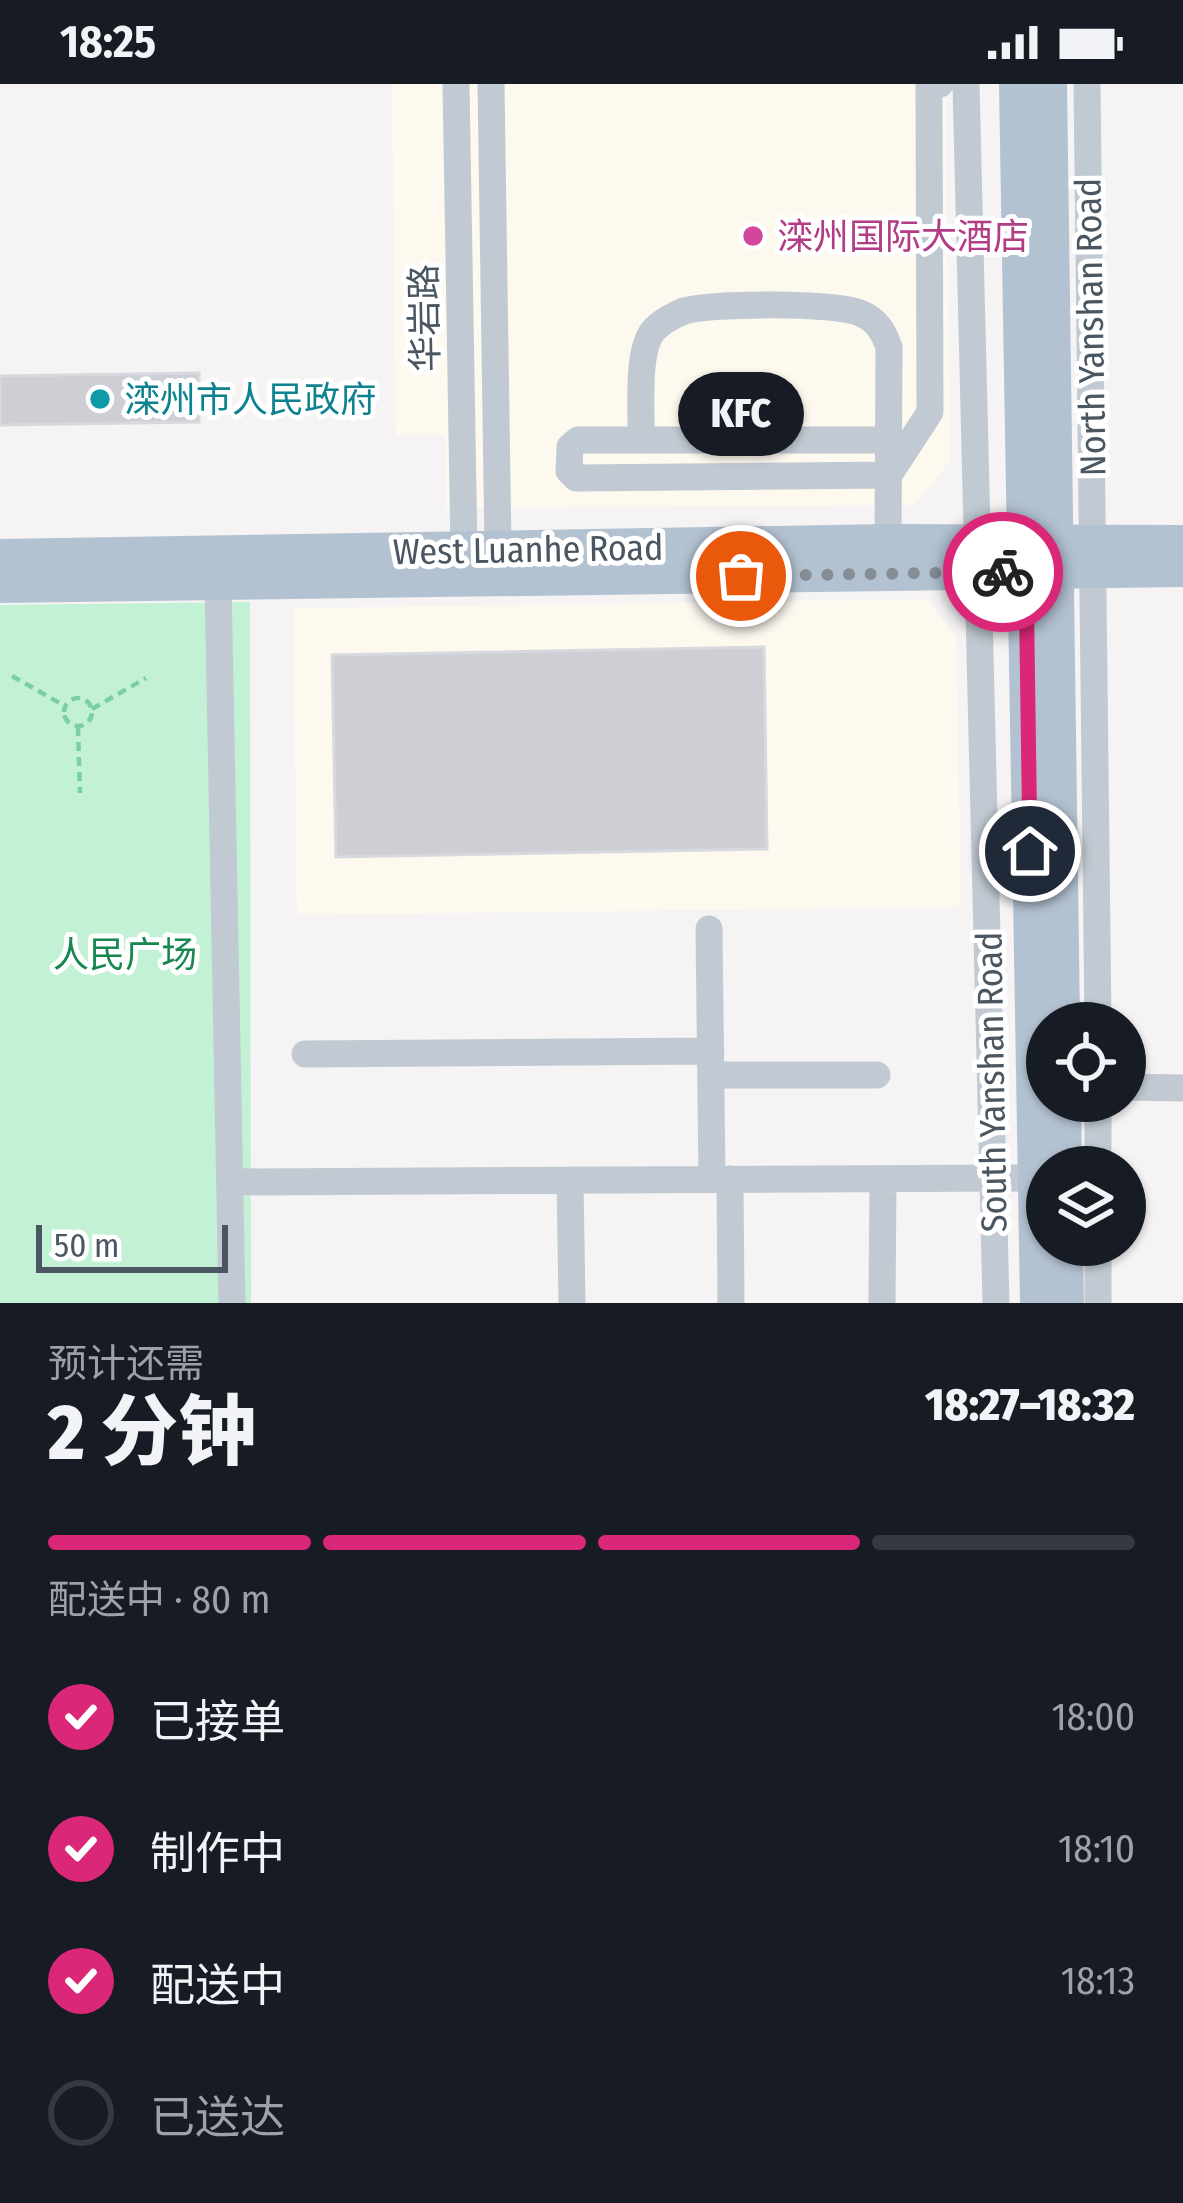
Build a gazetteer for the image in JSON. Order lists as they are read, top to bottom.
{
  "streets": {
    "main road": ["North Yanshan Road", "West Luanhe Road", "South Yanshan Road"],
    "street": ["华岩路"]
  },
  "crossings": [
    ["华岩路", "West Luanhe Road"],
    ["North Yanshan Road", "West Luanhe Road"],
    ["North Yanshan Road", "South Yanshan Road"],
    ["West Luanhe Road", "South Yanshan Road"]
  ],
  "parks": ["人民广场"],
  "places": ["滦州国际大酒店", "滦州市人民政府", "KFC"],
  "scale_bar": "50 m",
  "page": {
    "status": "18:25",
    "bubble": "KFC",
    "scale": "50 m",
    "heading": ["2 分钟", "预计还需", "18:27–18:32"],
    "bar": "配送中 · 80 m",
    "list": [
      ["已接单", "18:00"],
      ["制作中", "18:10"],
      ["配送中", "18:13"],
      "已送达"
    ]
  }
}
